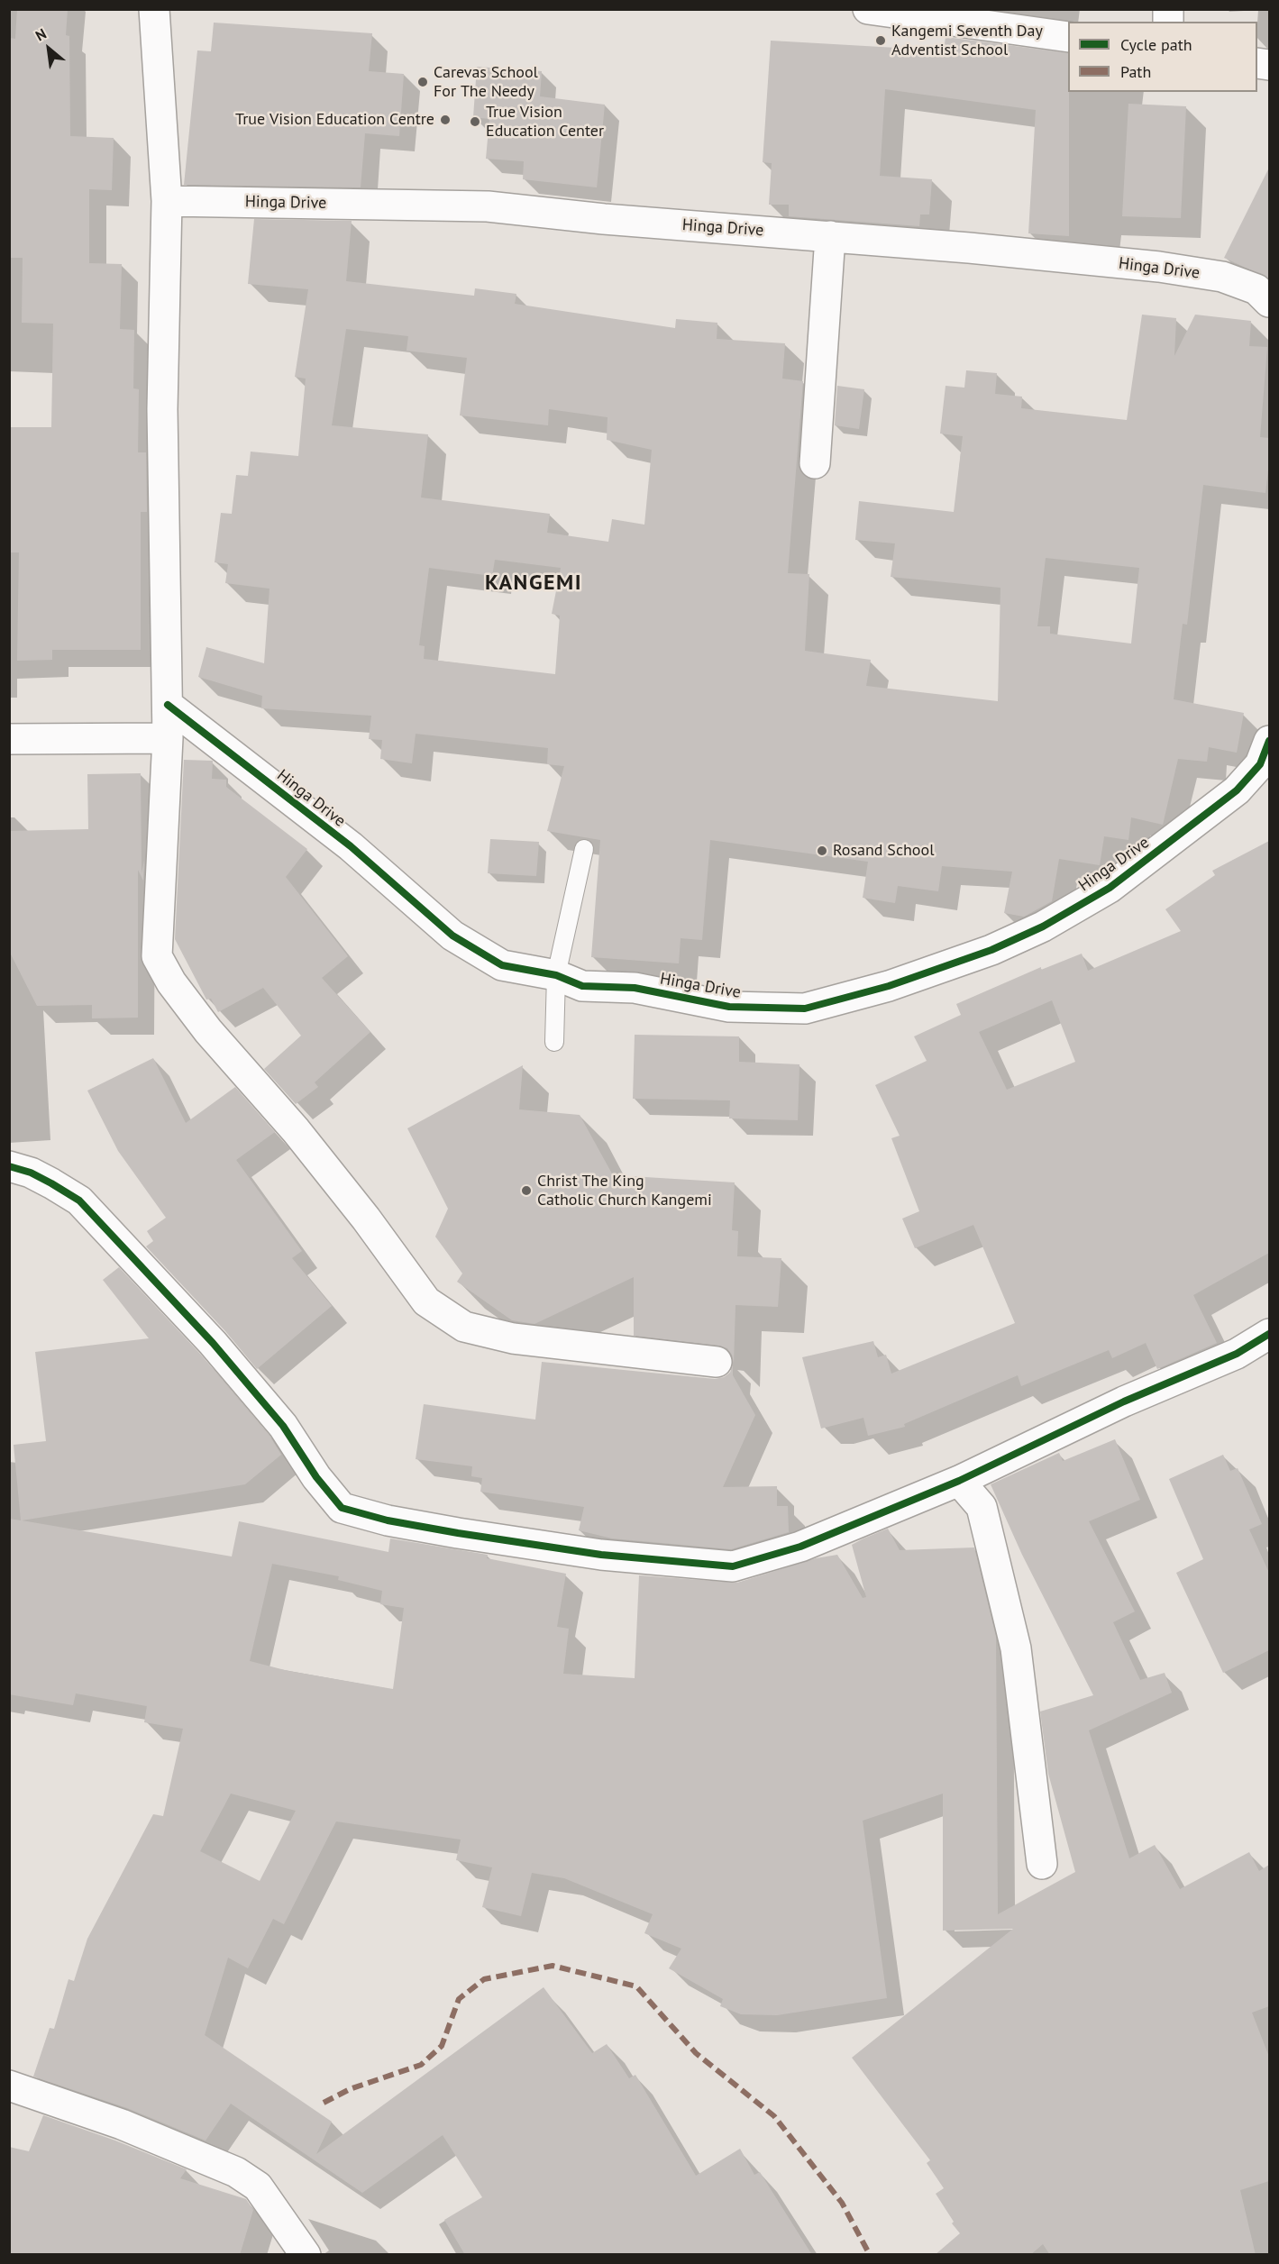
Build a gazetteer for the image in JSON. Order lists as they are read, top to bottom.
{
  "streets": {
    "street": ["Hinga Drive"]
  },
  "districts": ["KANGEMI"],
  "places": [
    "Kangemi Seventh Day Adventist School",
    "Carevas School For The Needy",
    "True Vision Education Centre",
    "True Vision Education Center",
    "Rosand School",
    "Christ The King Catholic Church Kangemi"
  ],
  "legend": ["Cycle path", "Path"],
  "north": "top left"
}
